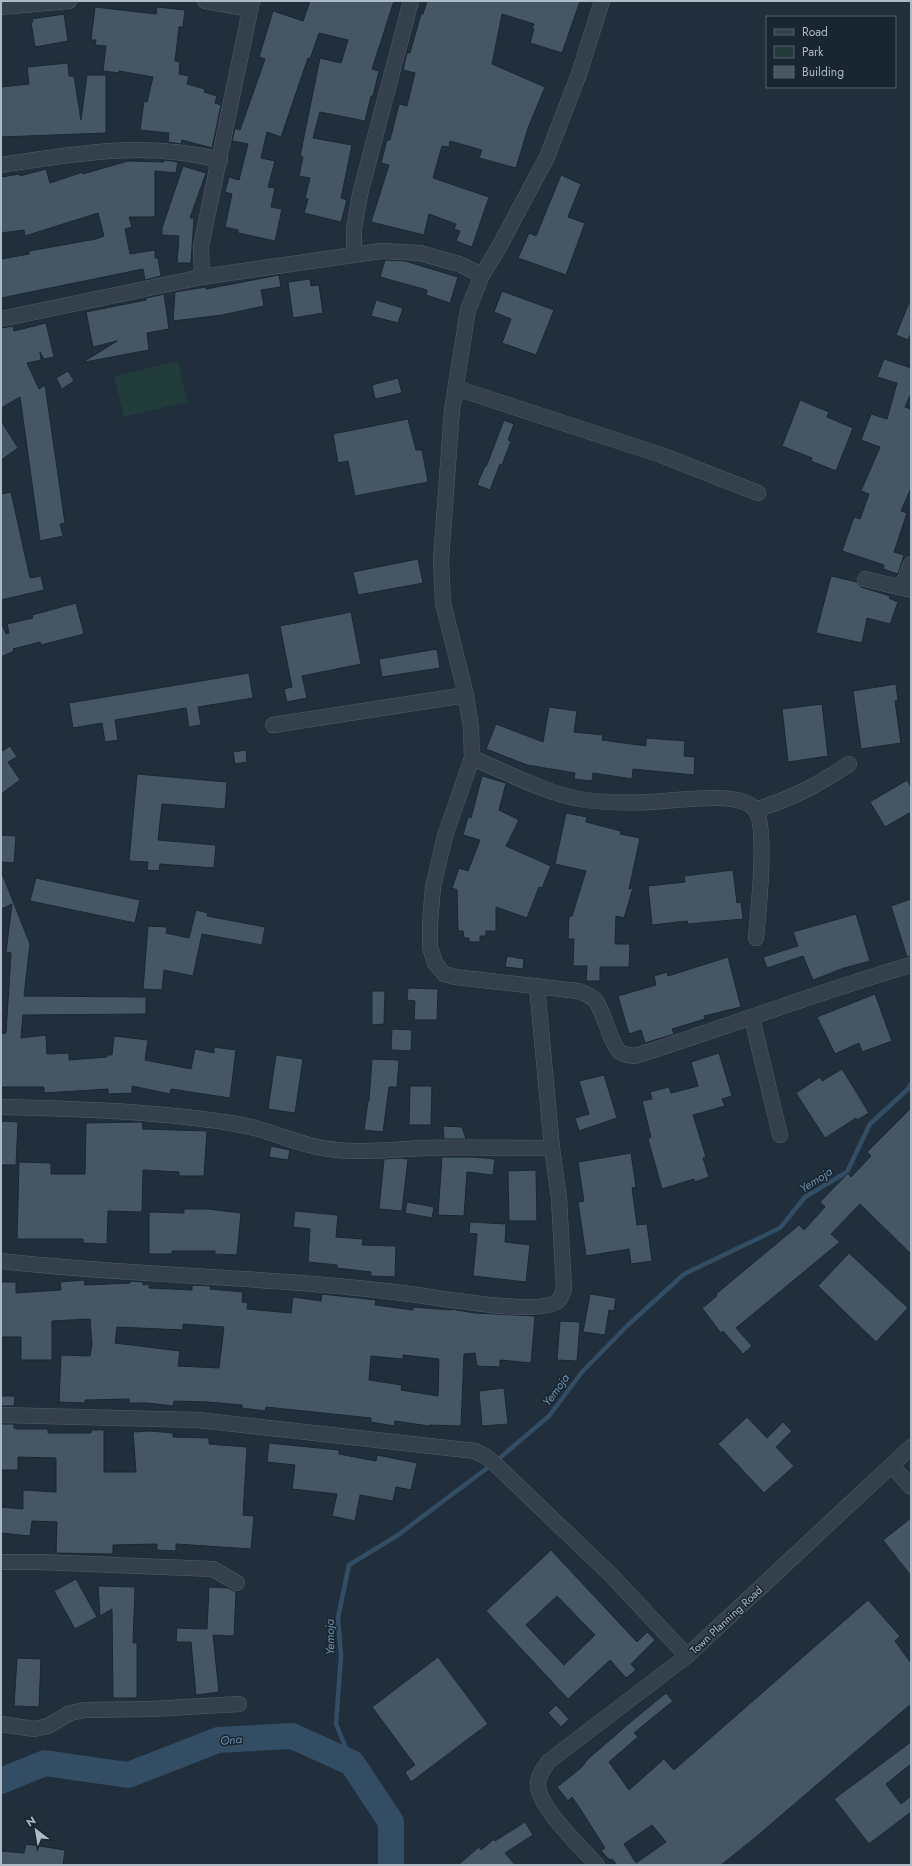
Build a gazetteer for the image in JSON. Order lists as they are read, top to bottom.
{
  "streets": {
    "street": ["Town Planning Road"]
  },
  "water": ["Yemoja", "Ona"],
  "legend": ["Road", "Park", "Building"],
  "north": "top left"
}
